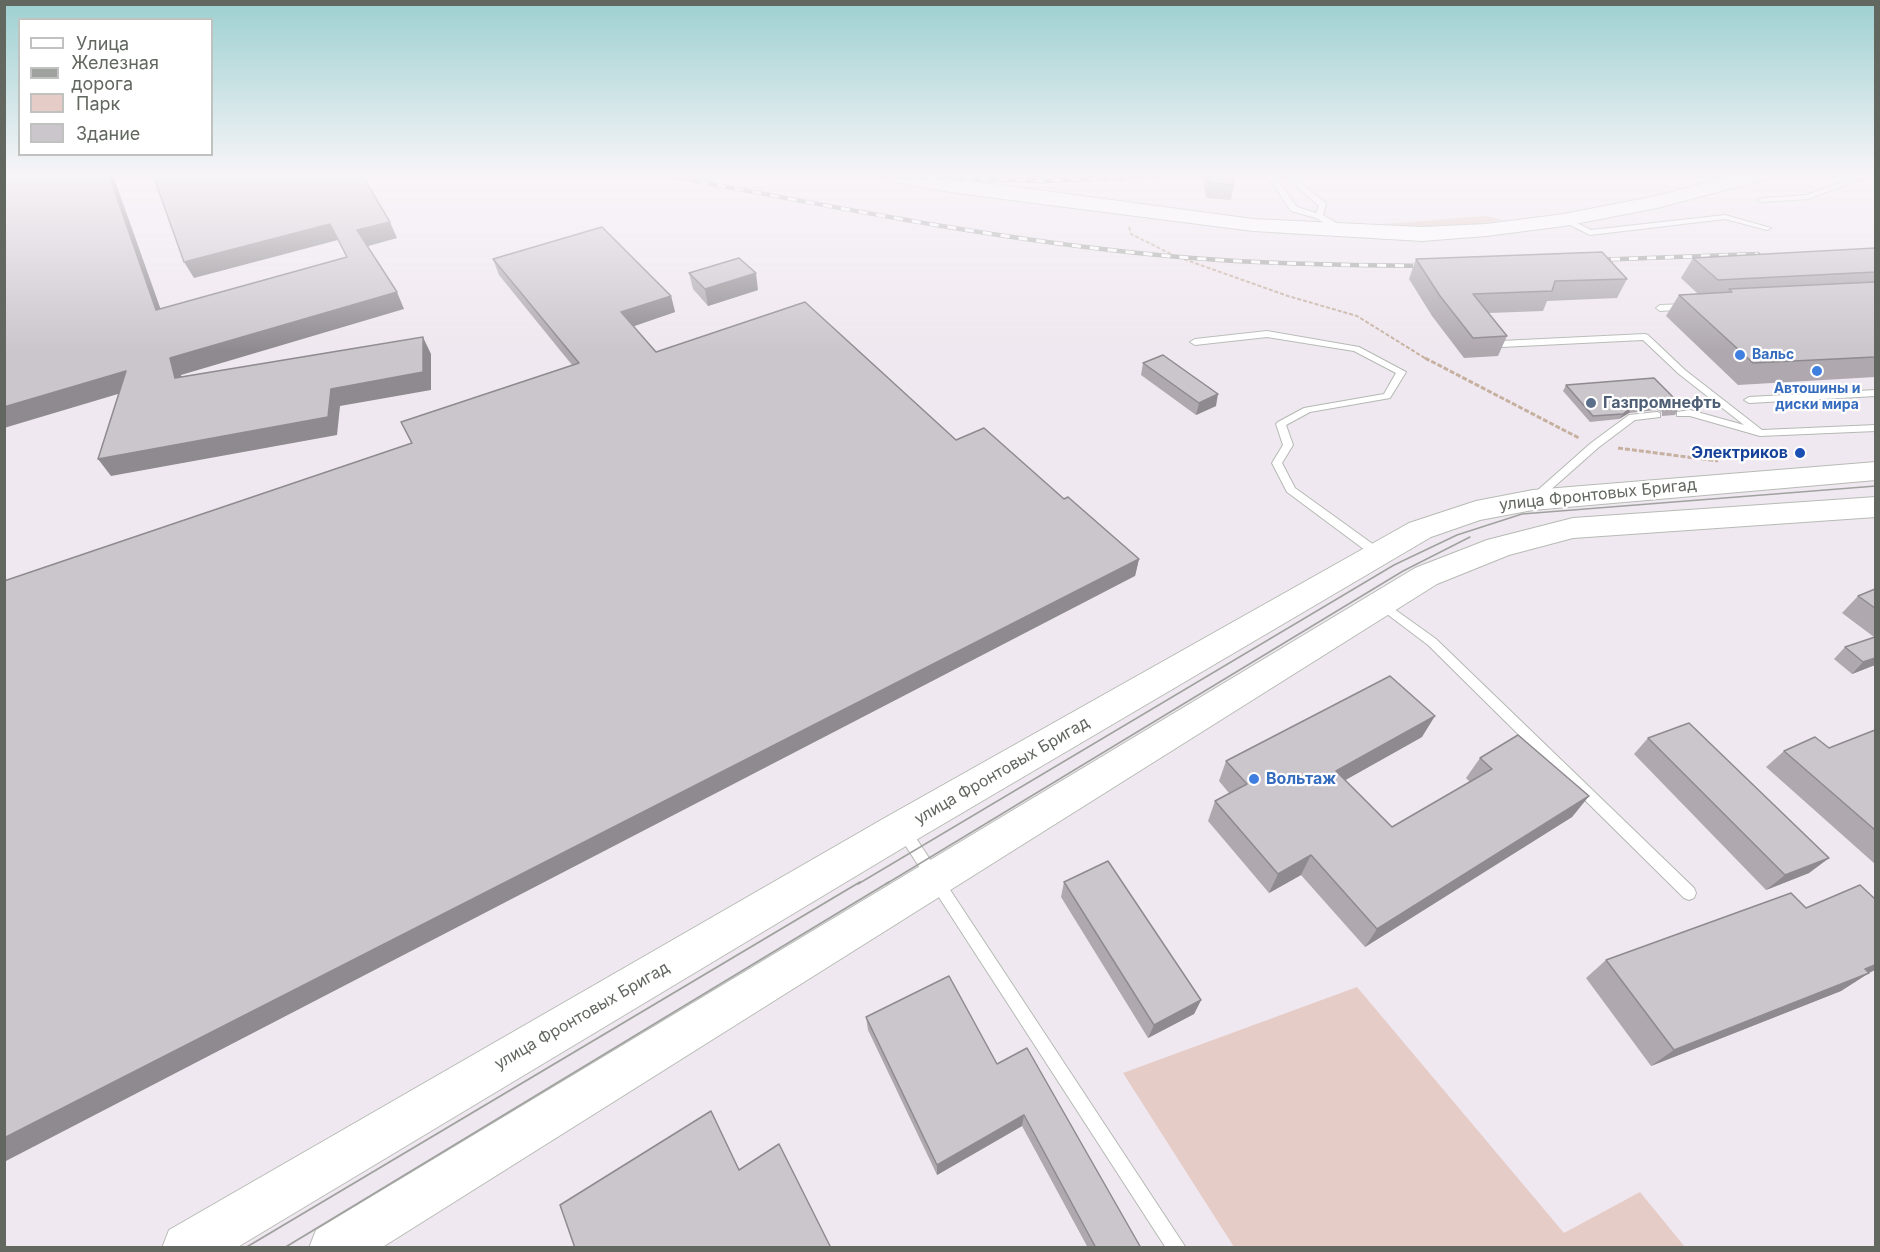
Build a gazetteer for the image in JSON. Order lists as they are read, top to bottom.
{
  "streets": {
    "main road": ["улица Фронтовых Бригад"]
  },
  "places": [
    "Вальс",
    "Автошины и диски мира",
    "Газпромнефть",
    "Электриков",
    "Вольтаж"
  ],
  "legend": [
    "Улица",
    "Железная дорога",
    "Парк",
    "Здание"
  ]
}
